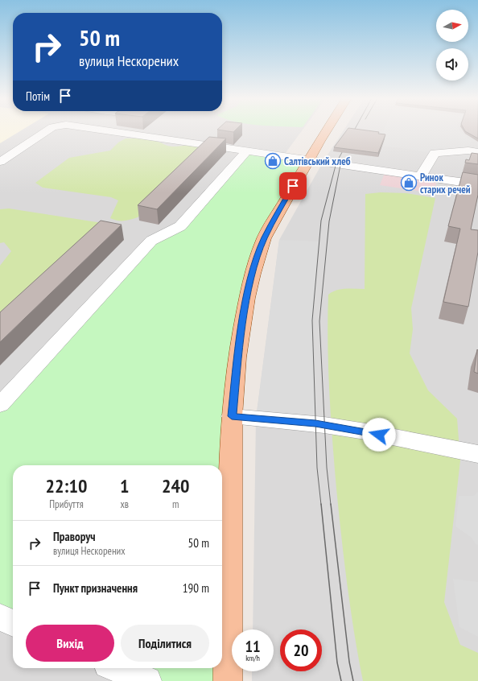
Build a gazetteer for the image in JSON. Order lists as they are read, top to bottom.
{
  "places": {
    "shop": ["Салтівський хлеб", "Ринок старих речей"]
  },
  "north": "right",
  "page": {
    "turn": ["50 m", "вулиця Нескорених"],
    "then": "Потім",
    "eta": [
      "22:10",
      "Прибуття",
      "1",
      "хв",
      "240",
      "m"
    ],
    "list": [
      {
        "name": "Праворуч",
        "note": "вулиця Нескорених",
        "value": "50 m"
      },
      {
        "name": "Пункт призначення",
        "value": "190 m"
      }
    ],
    "buttons": ["Вихід", "Поділитися"],
    "speed": "11 km/h",
    "limit": "20"
  }
}
